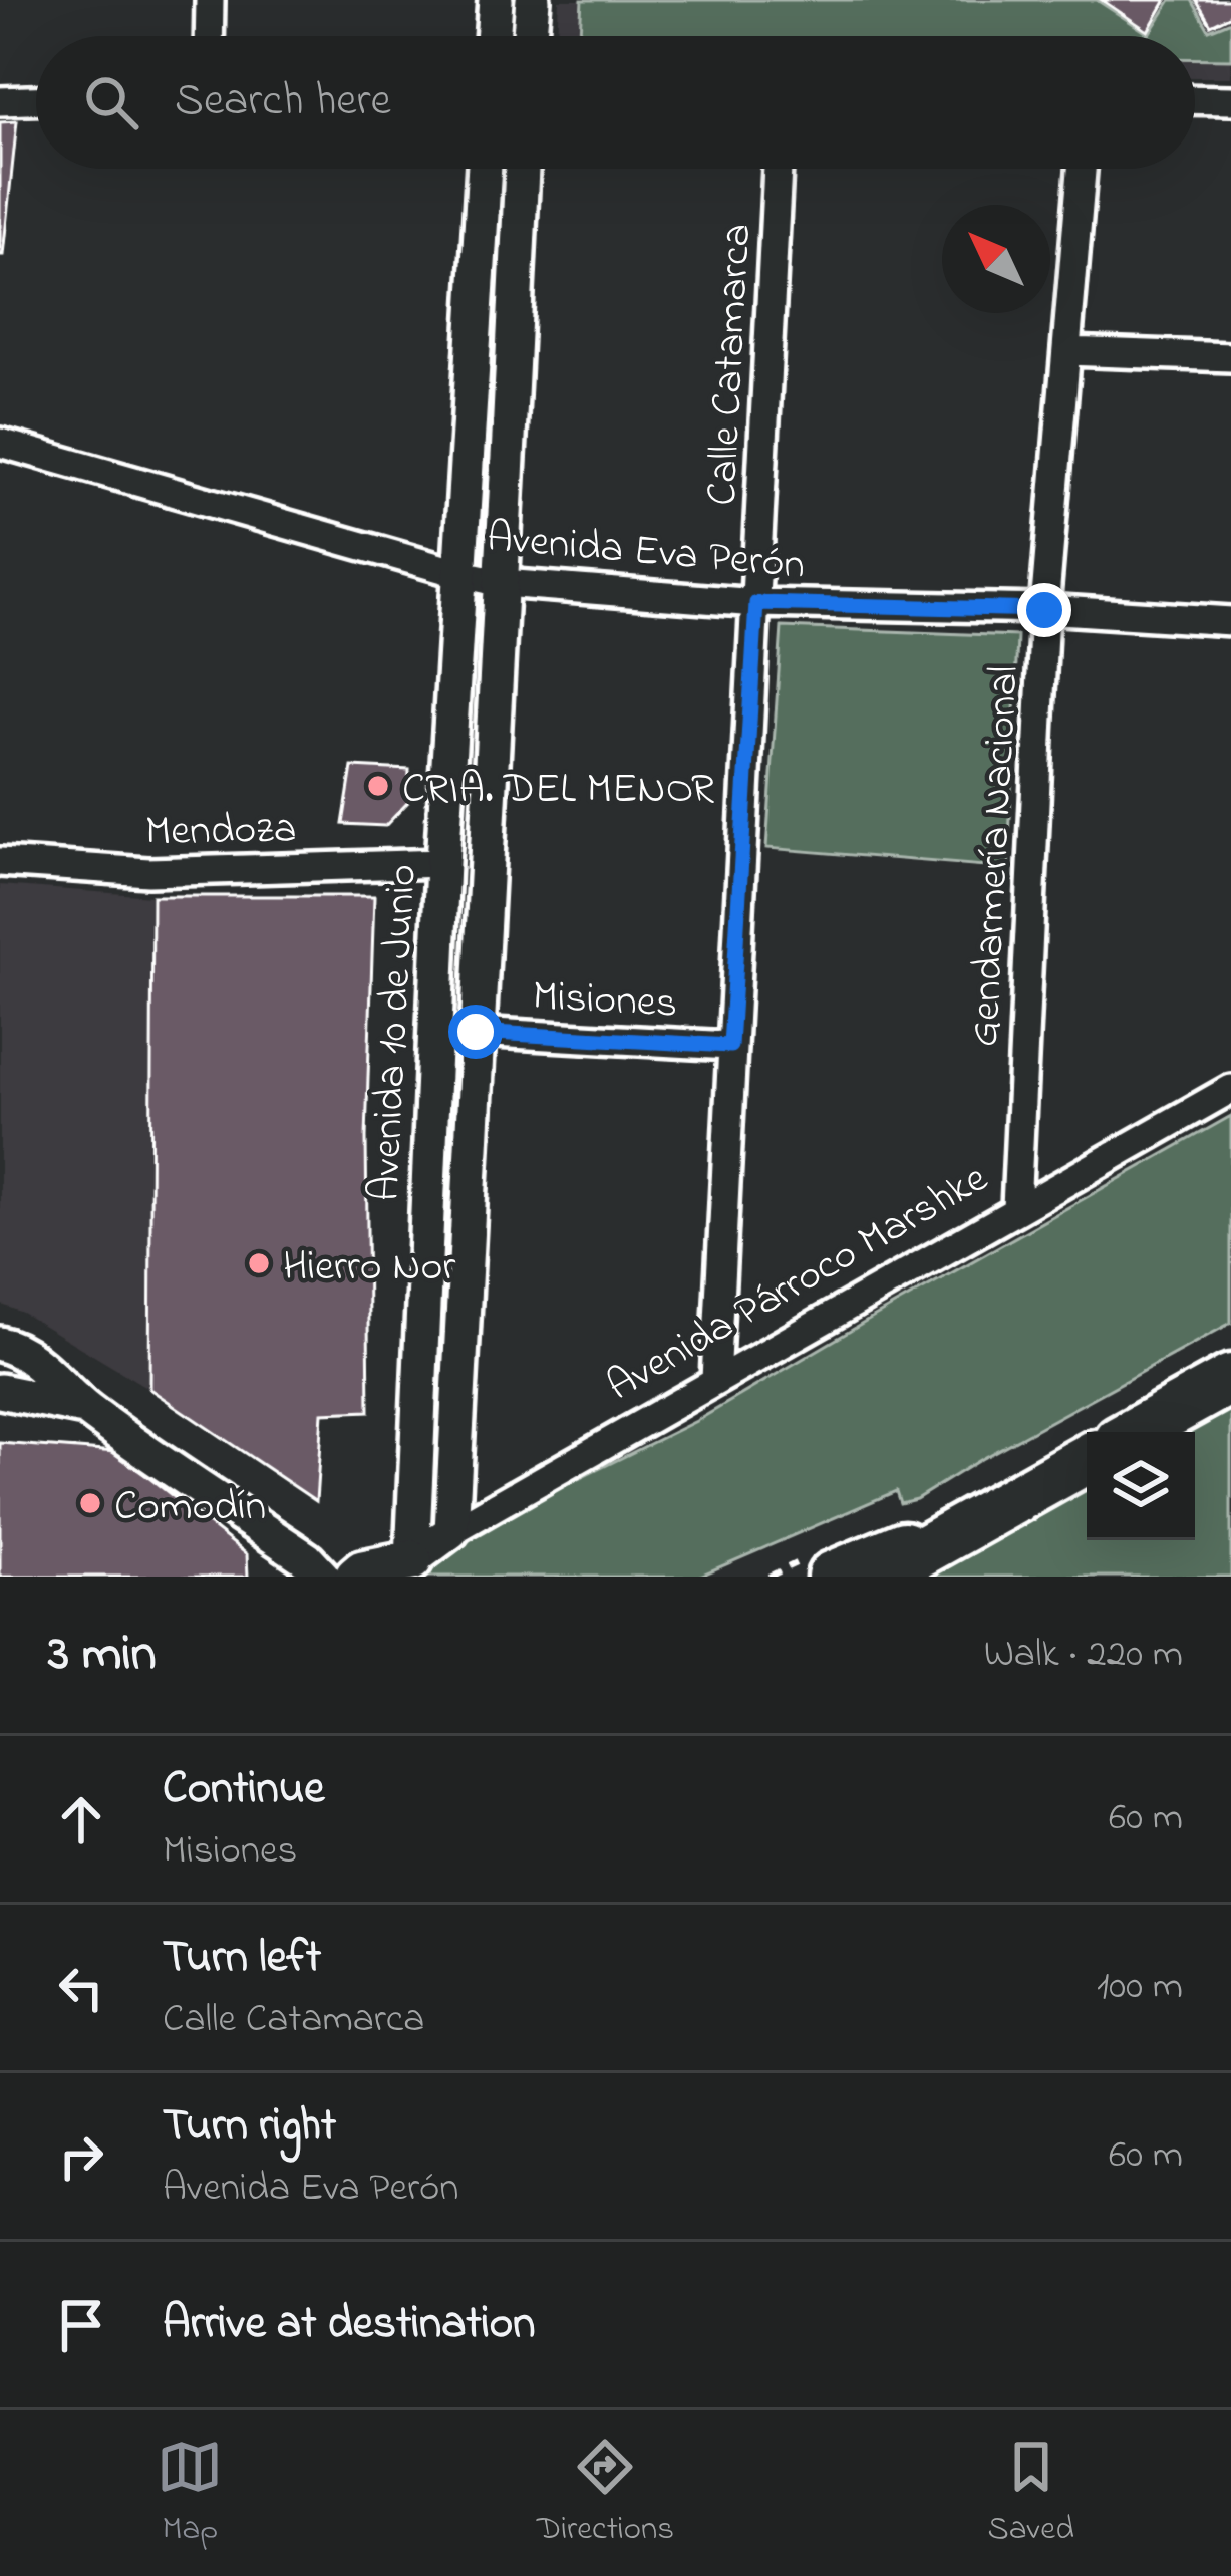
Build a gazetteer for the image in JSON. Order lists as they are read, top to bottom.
{
  "streets": {
    "street": [
      "Calle Catamarca",
      "Avenida Eva Perón",
      "Mendoza",
      "Gendarmería Nacional",
      "Misiones",
      "Avenida 10 de Junio",
      "Avenida Párroco Marshke"
    ]
  },
  "crossings": [
    ["Calle Catamarca", "Avenida Eva Perón"],
    ["Calle Catamarca", "Misiones"],
    ["Calle Catamarca", "Avenida Párroco Marshke"],
    ["Avenida Eva Perón", "Gendarmería Nacional"],
    ["Avenida Eva Perón", "Avenida 10 de Junio"],
    ["Mendoza", "Avenida 10 de Junio"],
    ["Gendarmería Nacional", "Avenida Párroco Marshke"],
    ["Misiones", "Avenida 10 de Junio"],
    ["Avenida 10 de Junio", "Avenida Párroco Marshke"]
  ],
  "places": ["CRIA. DEL MENOR", "Hierro Nor", "Comodín"],
  "north": "top left",
  "page": {
    "search": "Search here",
    "heading": ["3 min", "Walk · 220 m"],
    "list": [
      ["Continue", "Misiones", "60 m"],
      ["Turn left", "Calle Catamarca", "100 m"],
      ["Turn right", "Avenida Eva Perón", "60 m"],
      "Arrive at destination"
    ],
    "nav": ["Map", "Directions", "Saved"]
  }
}
